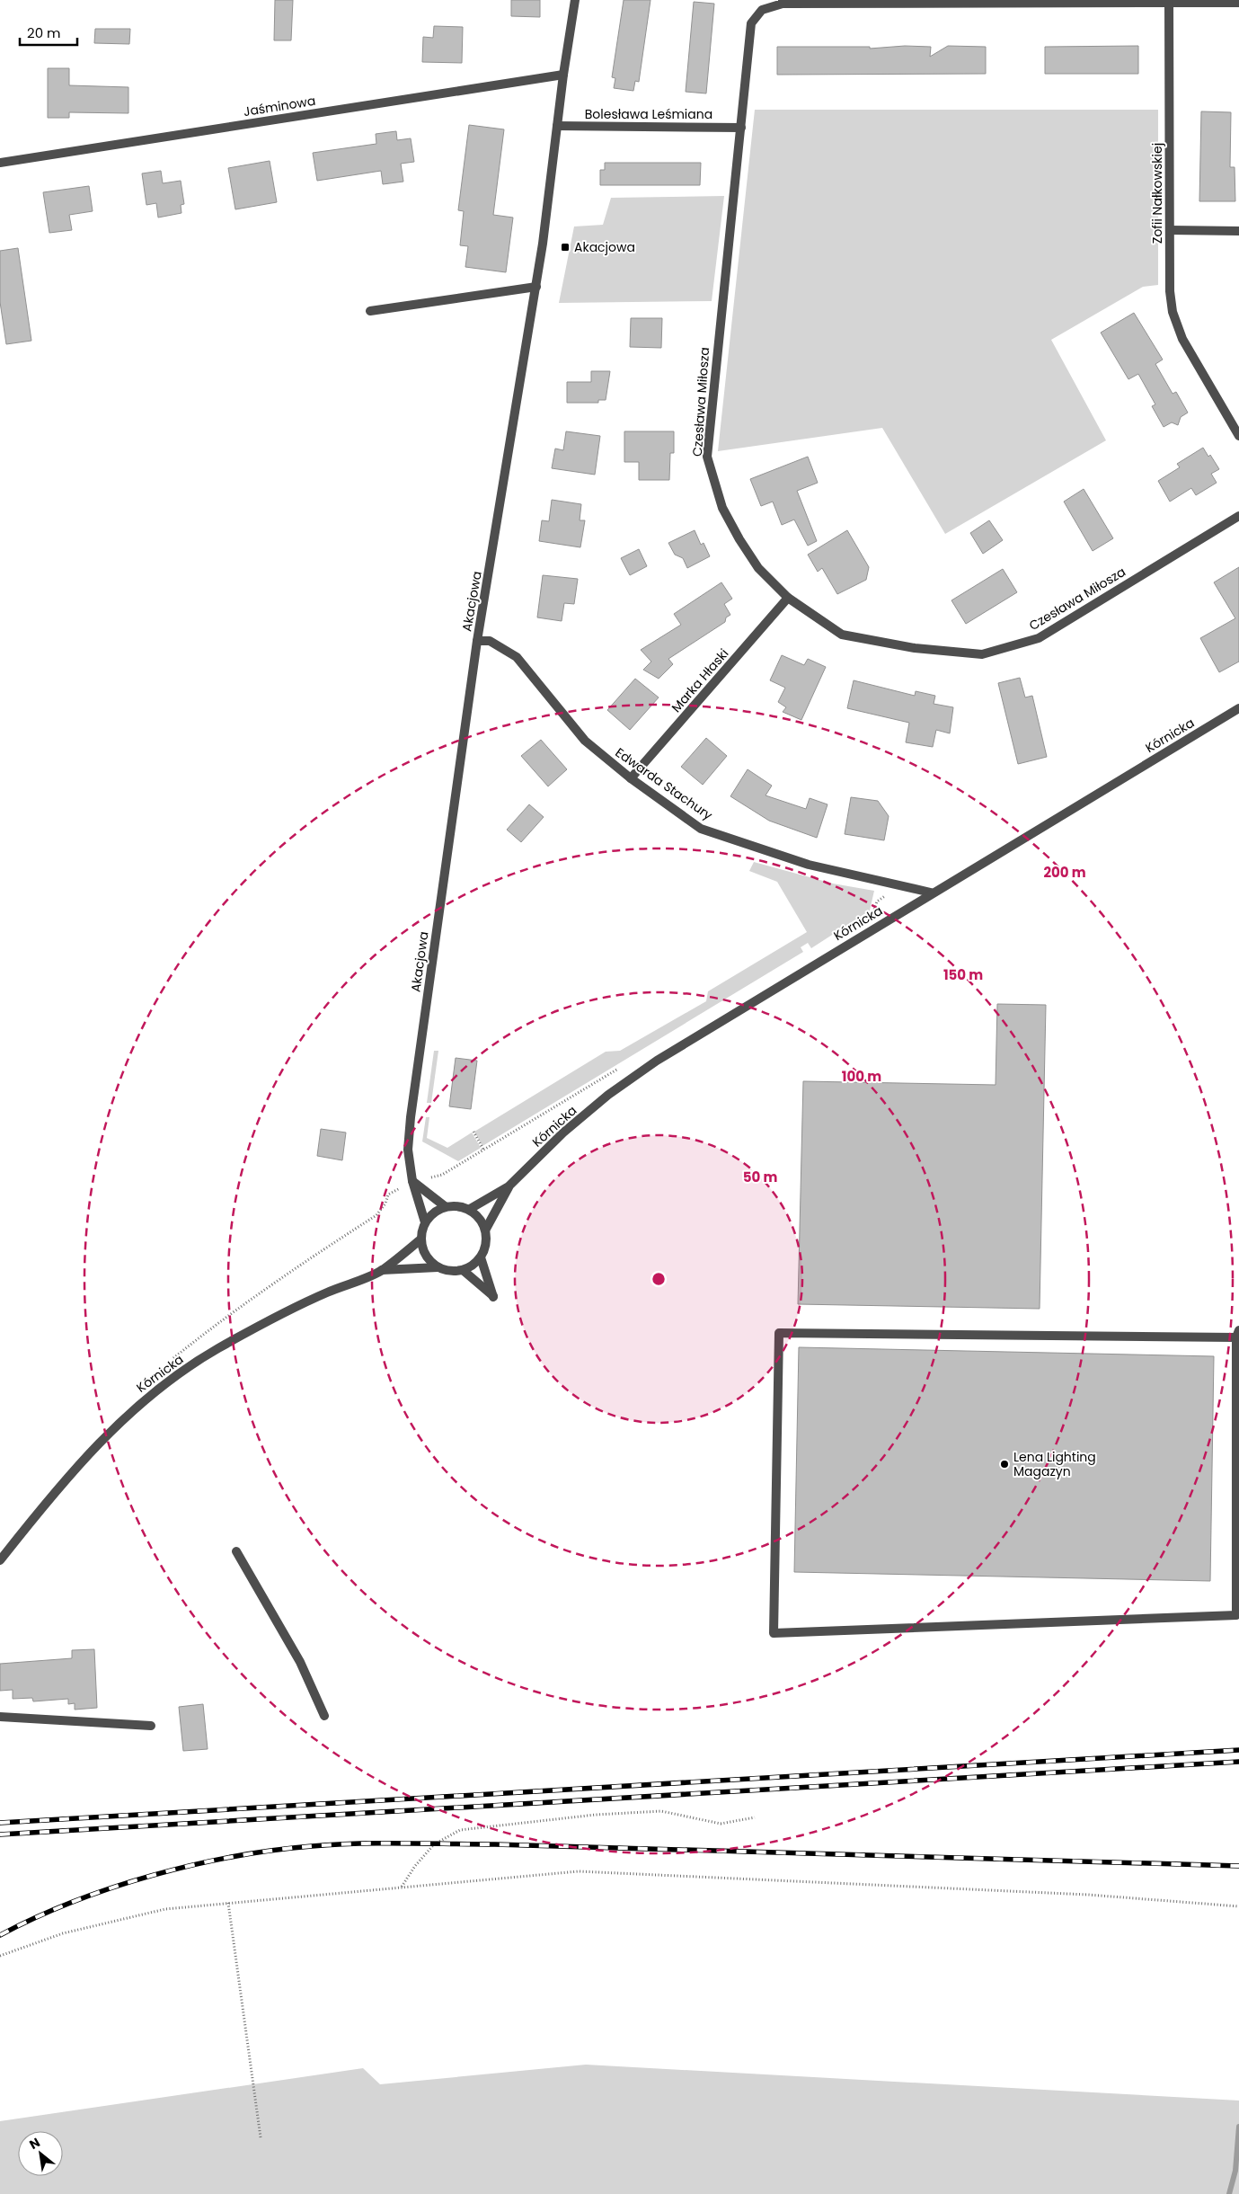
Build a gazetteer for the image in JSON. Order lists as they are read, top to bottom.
{
  "streets": {
    "street": [
      "Jaśminowa",
      "Bolesława Leśmiana",
      "Zofii Nałkowskiej",
      "Czesława Miłosza",
      "Akacjowa",
      "Marka Hłaski",
      "Kórnicka",
      "Edwarda Stachury"
    ]
  },
  "crossings": [
    ["Jaśminowa", "Akacjowa"],
    ["Bolesława Leśmiana", "Czesława Miłosza"],
    ["Bolesława Leśmiana", "Akacjowa"],
    ["Zofii Nałkowskiej", "Czesława Miłosza"],
    ["Czesława Miłosza", "Marka Hłaski"],
    ["Akacjowa", "Edwarda Stachury"],
    ["Marka Hłaski", "Edwarda Stachury"],
    ["Kórnicka", "Edwarda Stachury"]
  ],
  "places": {
    "transit": ["Akacjowa"],
    "other": ["Lena Lighting Magazyn"]
  },
  "scale_bar": "20 m",
  "north": "top left",
  "rings": [
    "200 m",
    "150 m",
    "100 m",
    "50 m"
  ]
}
